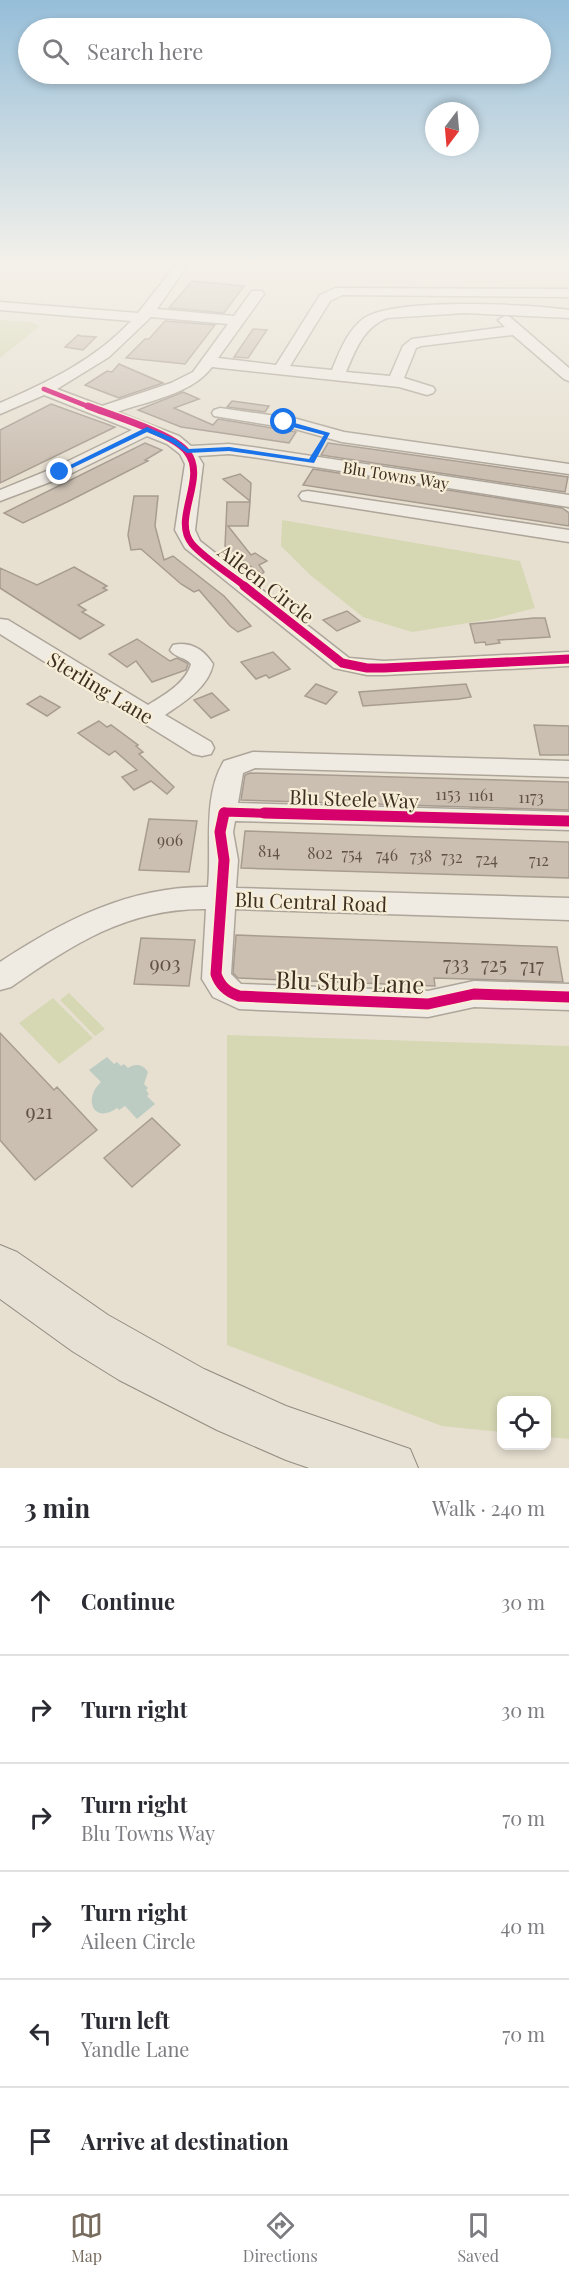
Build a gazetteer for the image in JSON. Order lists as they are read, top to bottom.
{
  "streets": {
    "street": [
      "Blu Towns Way",
      "Aileen Circle",
      "Sterling Lane",
      "Blu Steele Way",
      "Blu Central Road",
      "Blu Stub Lane"
    ]
  },
  "crossings": [
    ["Blu Towns Way", "Aileen Circle"],
    ["Blu Central Road", "Blu Stub Lane"]
  ],
  "house_numbers": [
    "1153",
    "1161",
    "1173",
    "906",
    "814",
    "802",
    "754",
    "746",
    "738",
    "732",
    "724",
    "712",
    "903",
    "733",
    "725",
    "717",
    "921"
  ],
  "north": "bottom",
  "page": {
    "search": "Search here",
    "heading": ["3 min", "Walk · 240 m"],
    "list": [
      ["Continue", "30 m"],
      ["Turn right", "30 m"],
      ["Turn right", "Blu Towns Way", "70 m"],
      ["Turn right", "Aileen Circle", "40 m"],
      ["Turn left", "Yandle Lane", "70 m"],
      "Arrive at destination"
    ],
    "nav": ["Map", "Directions", "Saved"]
  }
}
